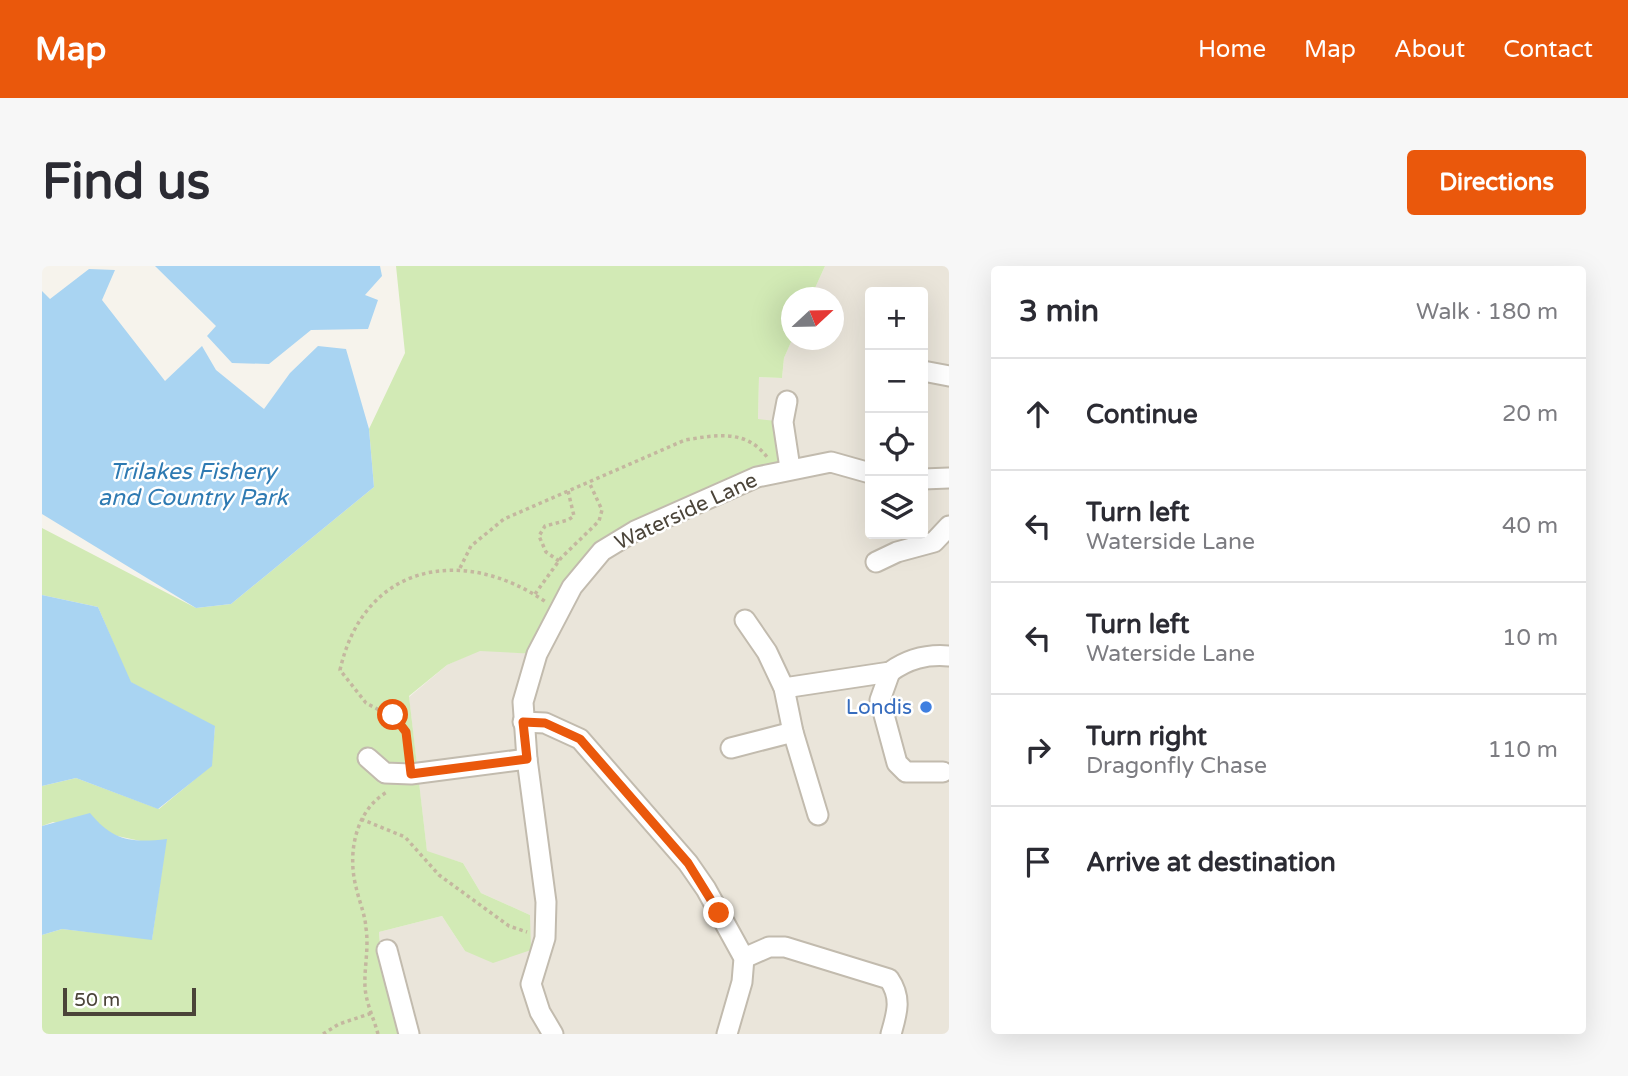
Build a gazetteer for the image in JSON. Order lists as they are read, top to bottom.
{
  "streets": {
    "street": ["Waterside Lane"]
  },
  "water": ["Trilakes Fishery and Country Park"],
  "places": ["Londis"],
  "scale_bar": "50 m",
  "north": "right",
  "page": {
    "header": "Map",
    "nav": [
      "Home",
      "Map",
      "About",
      "Contact"
    ],
    "buttons": "Directions",
    "title": "Find us",
    "heading": ["3 min", "Walk · 180 m"],
    "map_buttons": ["+", "−"],
    "list": [
      ["Continue", "20 m"],
      ["Turn left", "Waterside Lane", "40 m"],
      ["Turn left", "Waterside Lane", "10 m"],
      ["Turn right", "Dragonfly Chase", "110 m"],
      "Arrive at destination"
    ],
    "scale": "50 m"
  }
}
